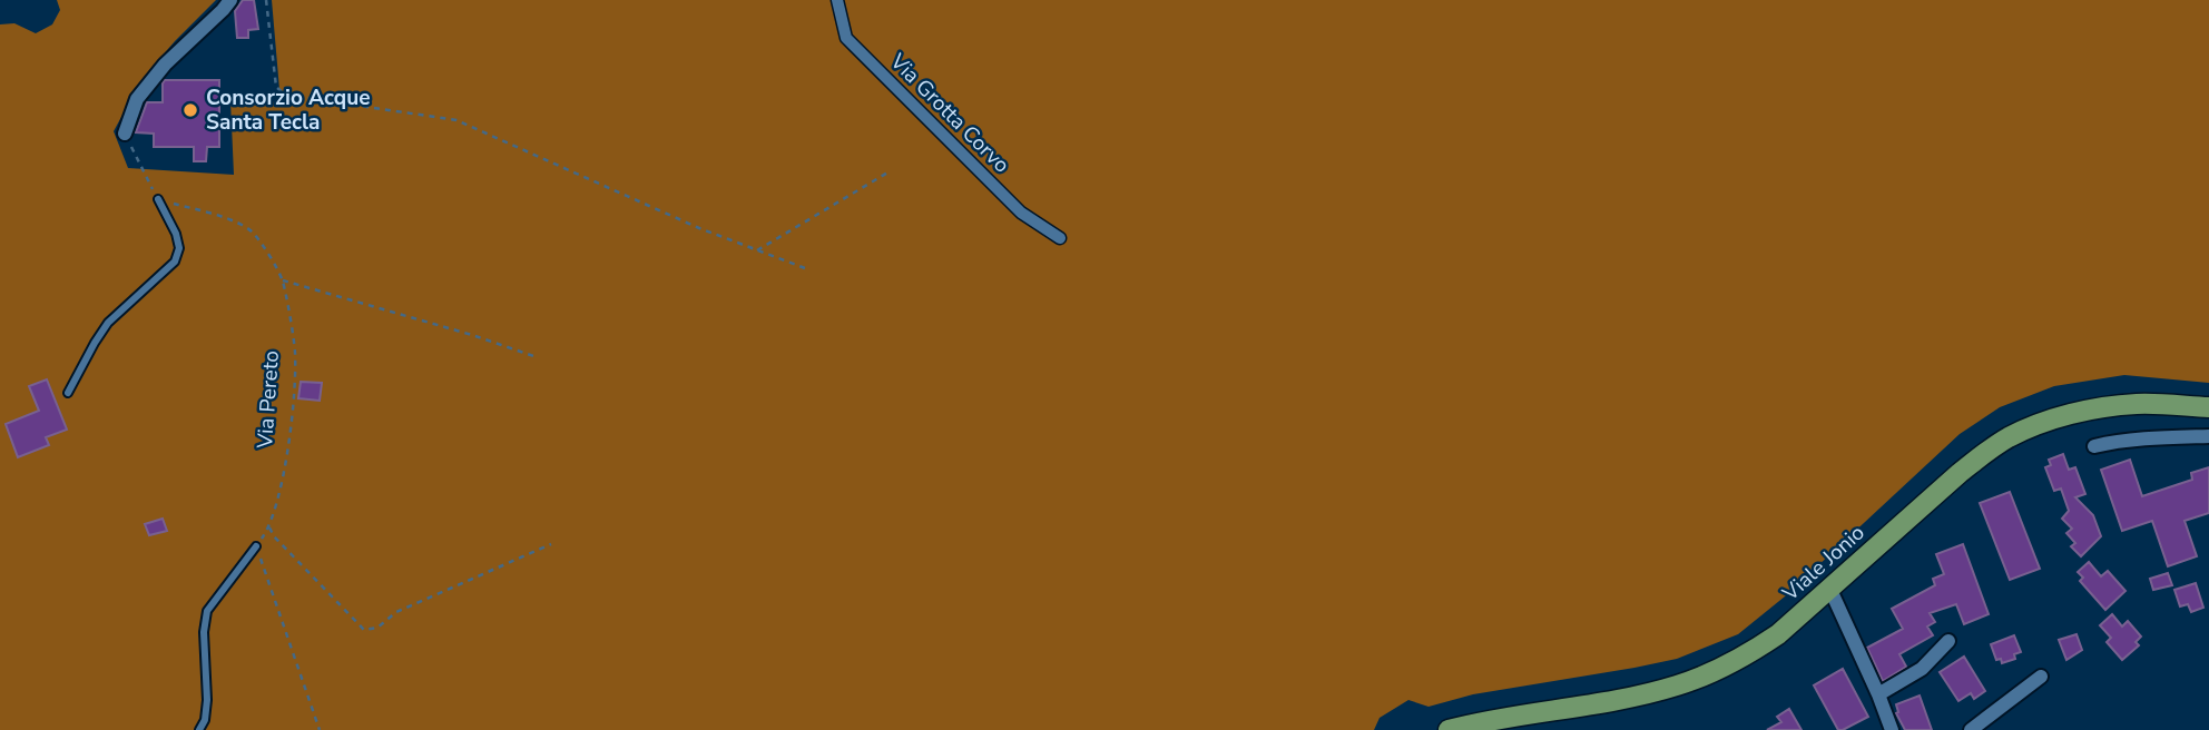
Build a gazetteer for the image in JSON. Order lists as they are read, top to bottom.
{
  "streets": {
    "main road": ["Viale Jonio"],
    "street": ["Via Grotta Corvo"],
    "path": ["Via Pereto"]
  },
  "places": ["Consorzio Acque Santa Tecla"]
}
